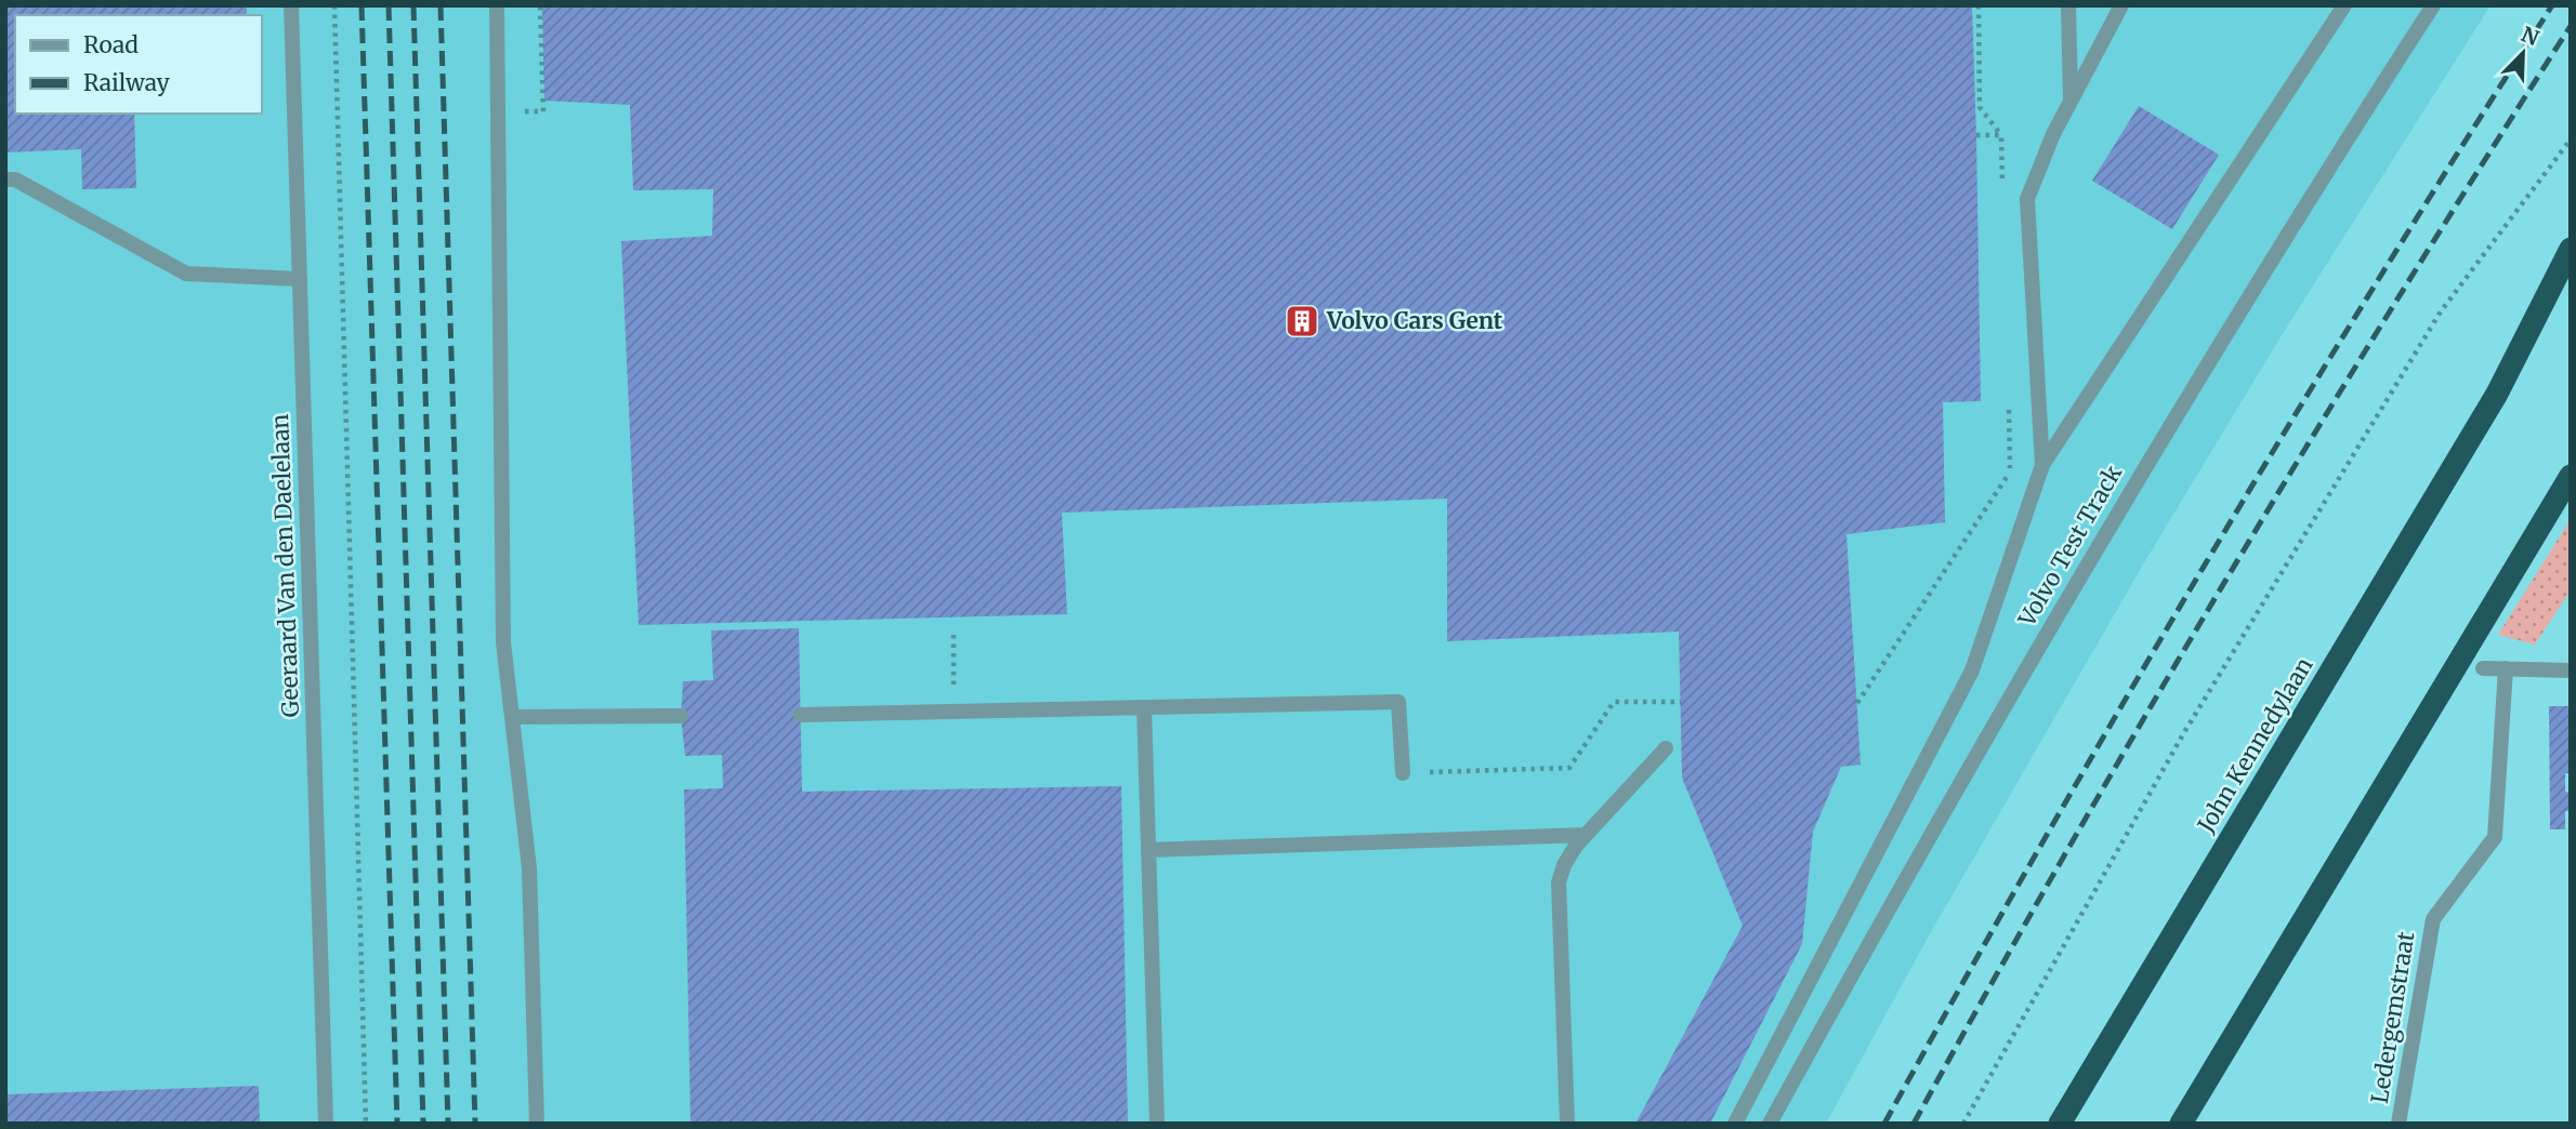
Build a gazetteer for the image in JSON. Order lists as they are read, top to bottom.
{
  "streets": {
    "highway": ["John Kennedylaan"],
    "street": ["Volvo Test Track", "Geeraard Van den Daelelaan", "Ledergemstraat"]
  },
  "places": {
    "building": ["Volvo Cars Gent"]
  },
  "legend": ["Road", "Railway"],
  "north": "top right"
}
